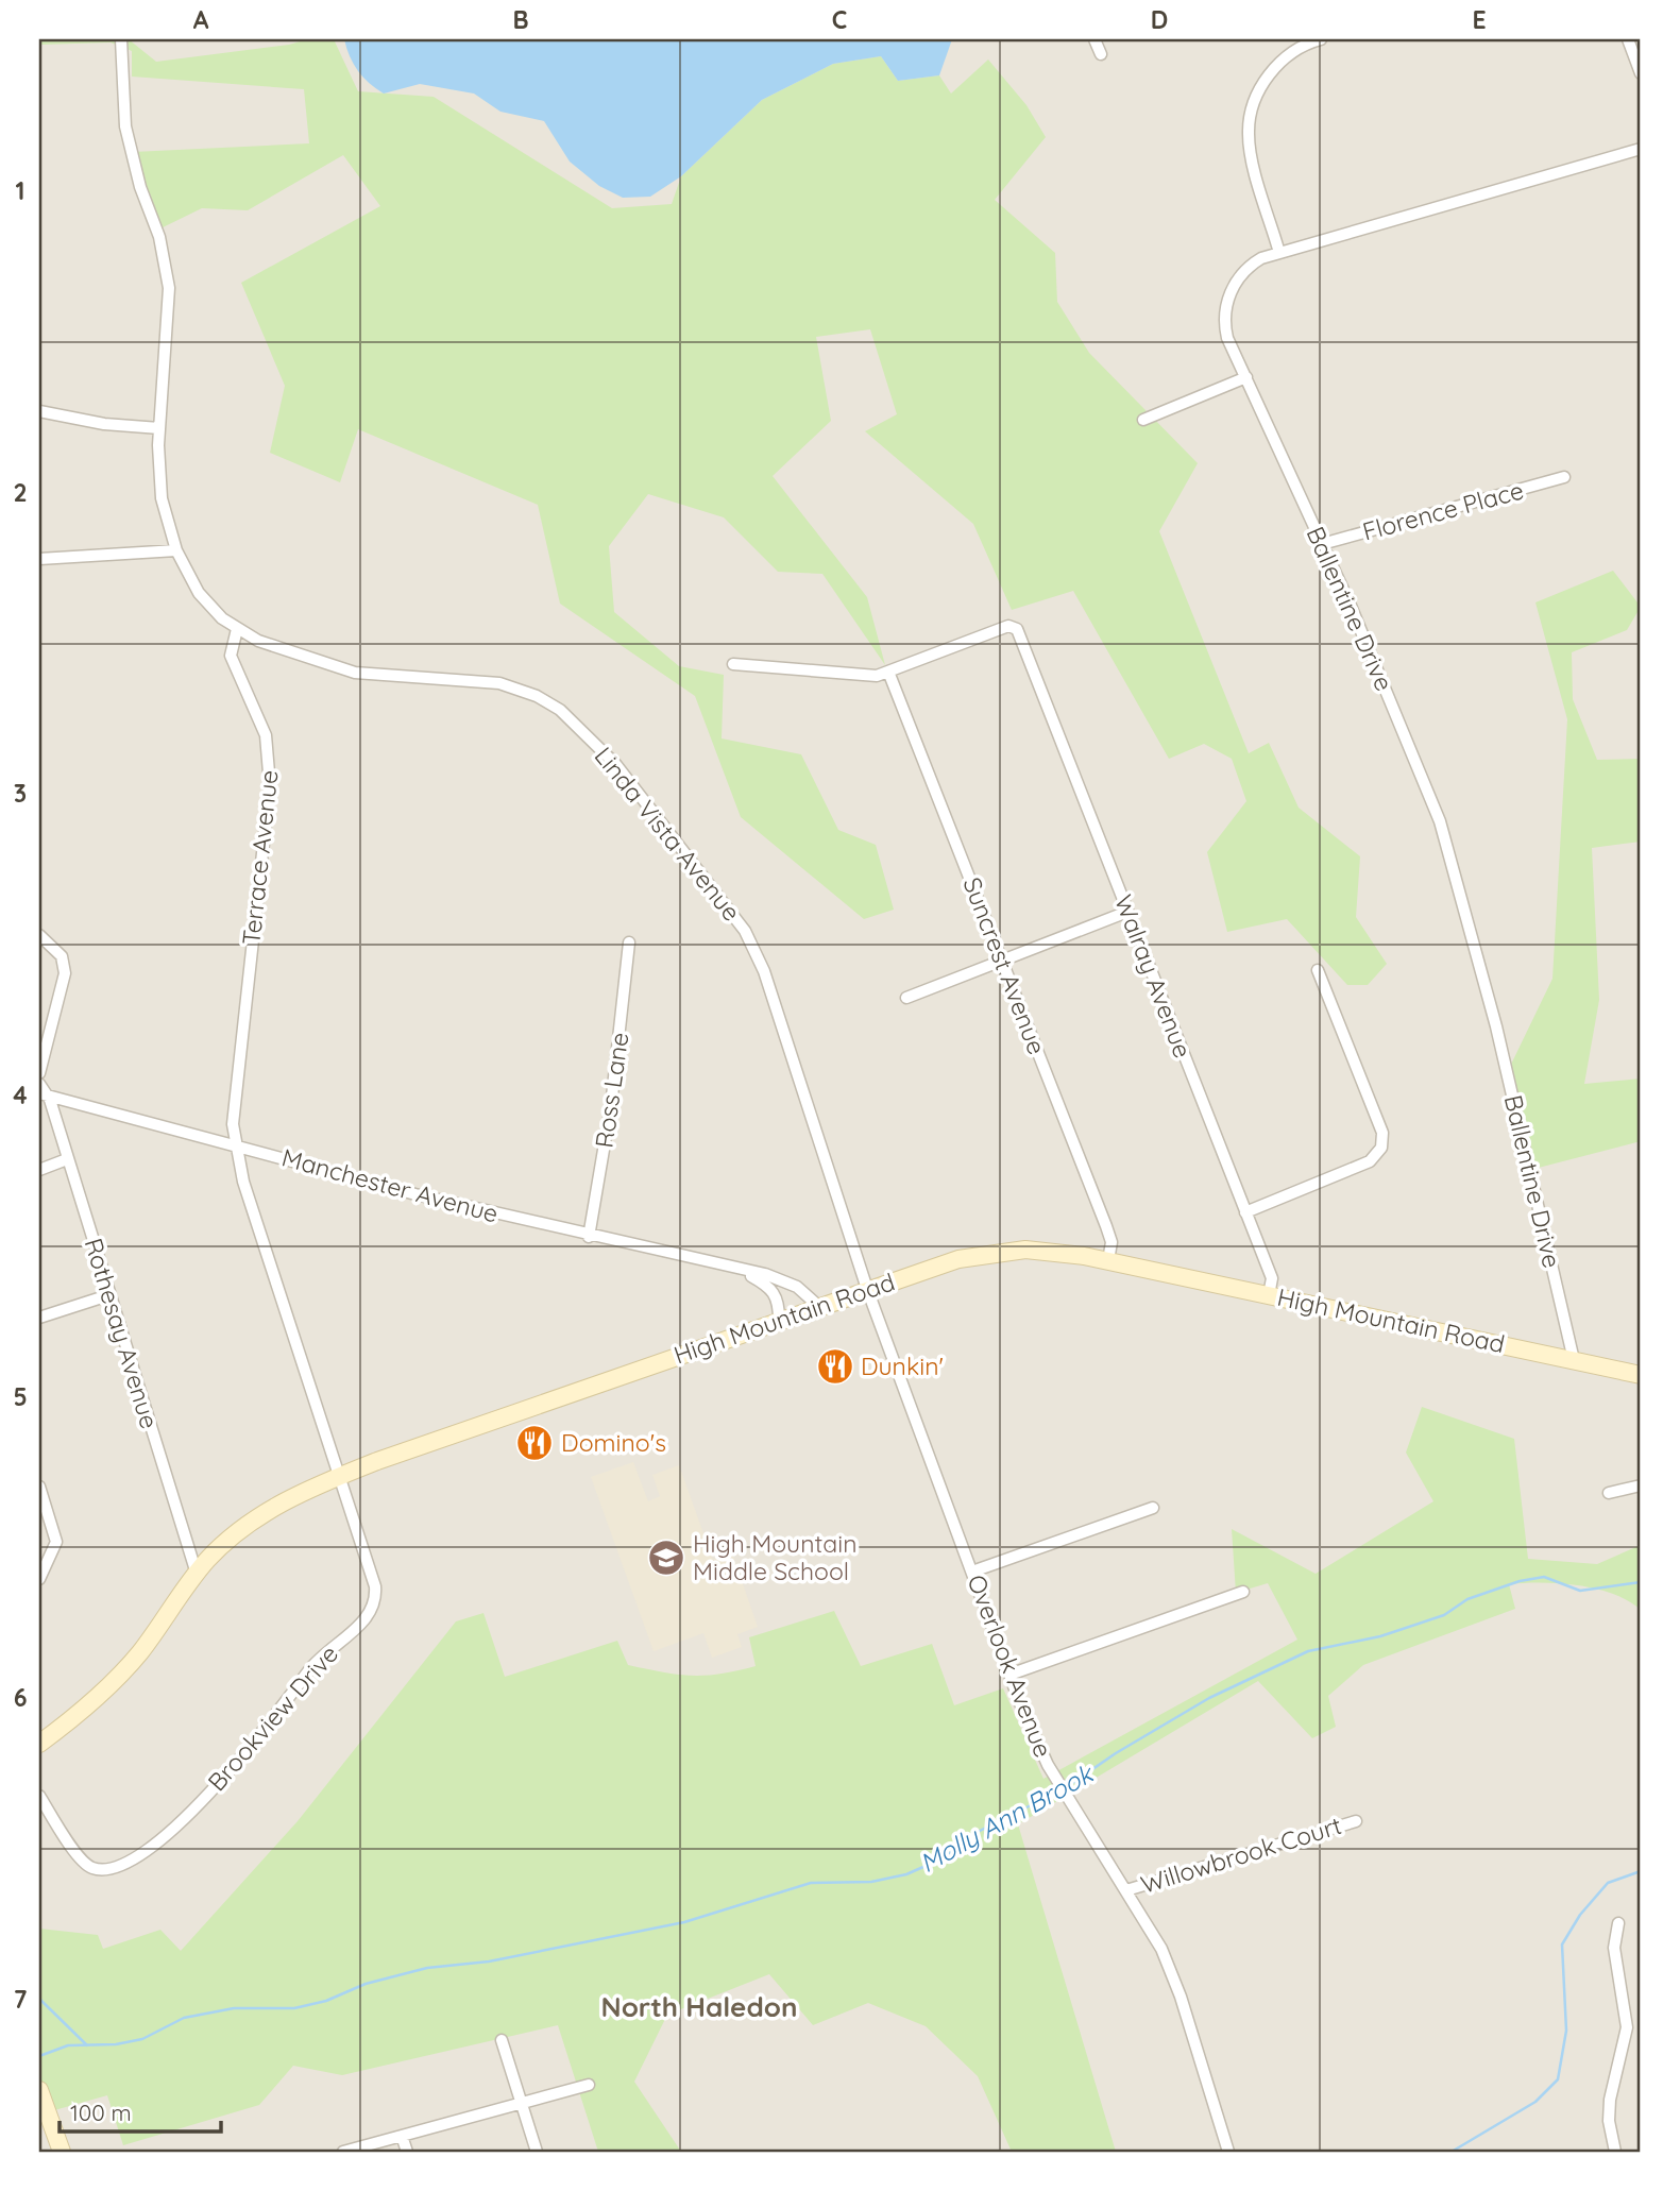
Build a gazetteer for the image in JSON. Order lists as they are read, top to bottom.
{
  "streets": {
    "street": [
      "Florence Place",
      "Ballentine Drive",
      "Linda Vista Avenue",
      "Terrace Avenue",
      "Suncrest Avenue",
      "Walray Avenue",
      "Ross Lane",
      "Manchester Avenue",
      "High Mountain Road",
      "Rothesay Avenue",
      "Overlook Avenue",
      "Brookview Drive",
      "Willowbrook Court"
    ]
  },
  "crossings": [
    ["Florence Place", "Ballentine Drive"],
    ["Ballentine Drive", "High Mountain Road"],
    ["Linda Vista Avenue", "Terrace Avenue"],
    ["Linda Vista Avenue", "High Mountain Road"],
    ["Linda Vista Avenue", "Overlook Avenue"],
    ["Terrace Avenue", "Manchester Avenue"],
    ["Terrace Avenue", "High Mountain Road"],
    ["Terrace Avenue", "Brookview Drive"],
    ["Suncrest Avenue", "Walray Avenue"],
    ["Suncrest Avenue", "High Mountain Road"],
    ["Walray Avenue", "High Mountain Road"],
    ["Ross Lane", "Manchester Avenue"],
    ["Manchester Avenue", "High Mountain Road"],
    ["Manchester Avenue", "Rothesay Avenue"],
    ["High Mountain Road", "Rothesay Avenue"],
    ["High Mountain Road", "Overlook Avenue"],
    ["High Mountain Road", "Brookview Drive"],
    ["Overlook Avenue", "Willowbrook Court"]
  ],
  "districts": ["North Haledon"],
  "water": ["Molly Ann Brook"],
  "places": {
    "restaurant": ["Dunkin'", "Domino's"],
    "school or university": ["High Mountain Middle School"]
  },
  "scale_bar": "100 m",
  "grid": {
    "columns": [
      "A",
      "B",
      "C",
      "D",
      "E"
    ],
    "rows": [
      "1",
      "2",
      "3",
      "4",
      "5",
      "6",
      "7"
    ]
  }
}
